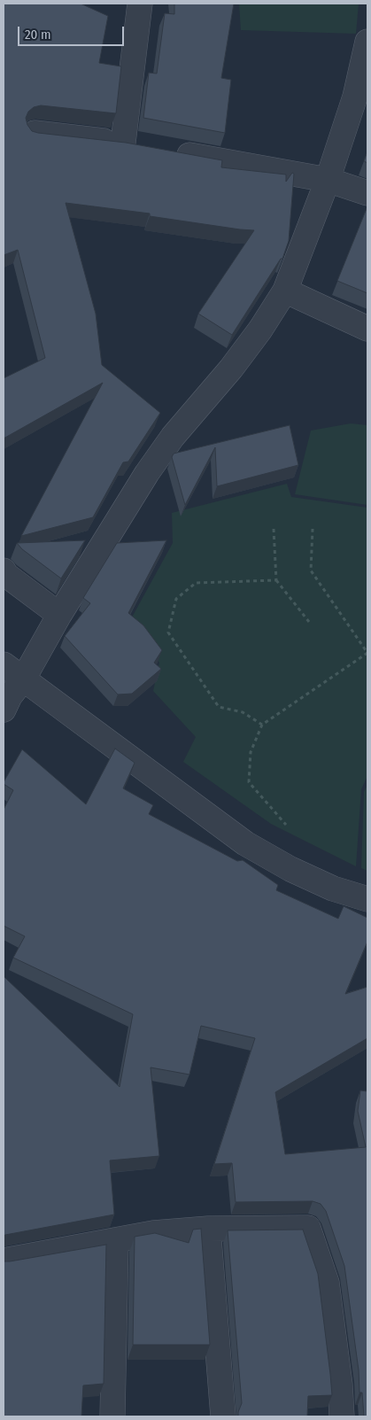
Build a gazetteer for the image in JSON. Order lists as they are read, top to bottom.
{
  "scale_bar": "20 m"
}
